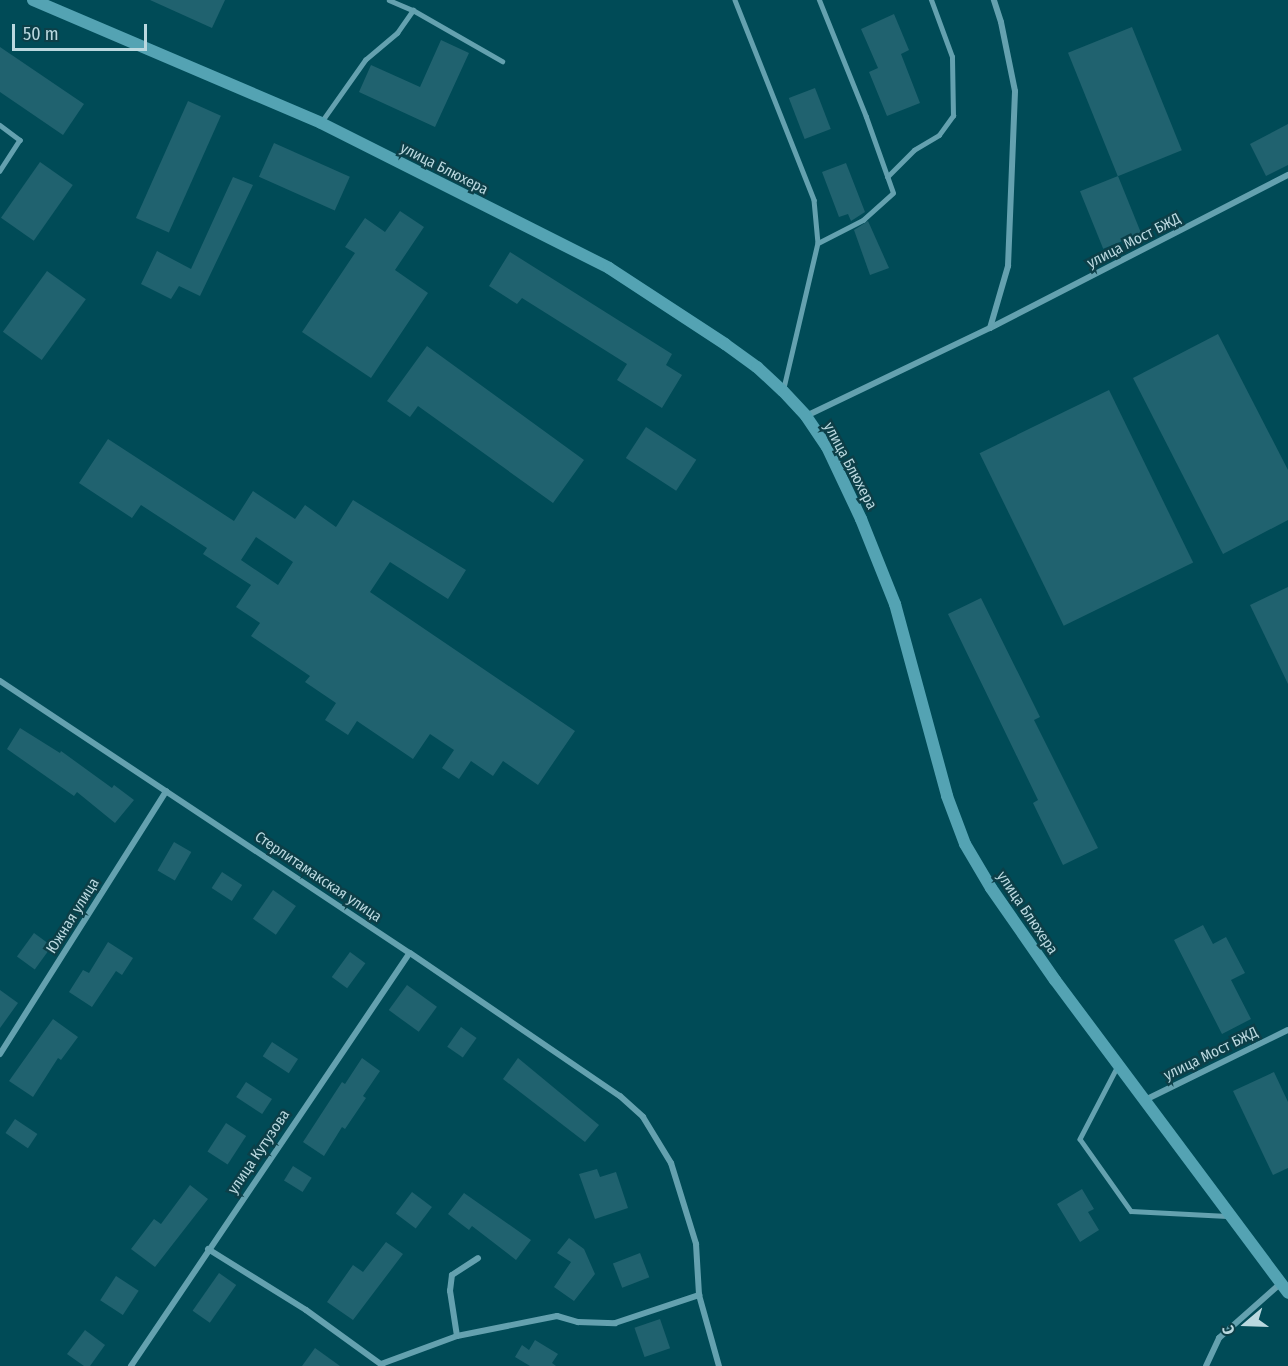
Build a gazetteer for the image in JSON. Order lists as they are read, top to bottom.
{
  "streets": {
    "main road": ["улица Блюхера"],
    "street": [
      "улица Мост БЖД",
      "Стерлитамакская улица",
      "Южная улица",
      "улица Кутузова"
    ]
  },
  "crossings": [
    ["улица Блюхера", "улица Мост БЖД"],
    ["Стерлитамакская улица", "Южная улица"],
    ["Стерлитамакская улица", "улица Кутузова"]
  ],
  "scale_bar": "50 m",
  "north": "left"
}
